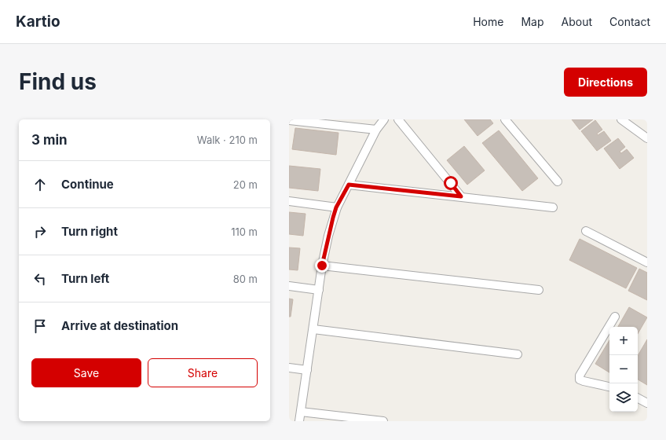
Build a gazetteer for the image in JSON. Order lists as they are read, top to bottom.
{
  "page": {
    "header": "Kartio",
    "nav": [
      "Home",
      "Map",
      "About",
      "Contact"
    ],
    "buttons": [
      "Directions",
      ["Save", "Share"]
    ],
    "title": "Find us",
    "heading": ["3 min", "Walk · 210 m"],
    "list": [
      ["Continue", "20 m"],
      ["Turn right", "110 m"],
      ["Turn left", "80 m"],
      "Arrive at destination"
    ],
    "map_buttons": ["+", "−"]
  }
}
